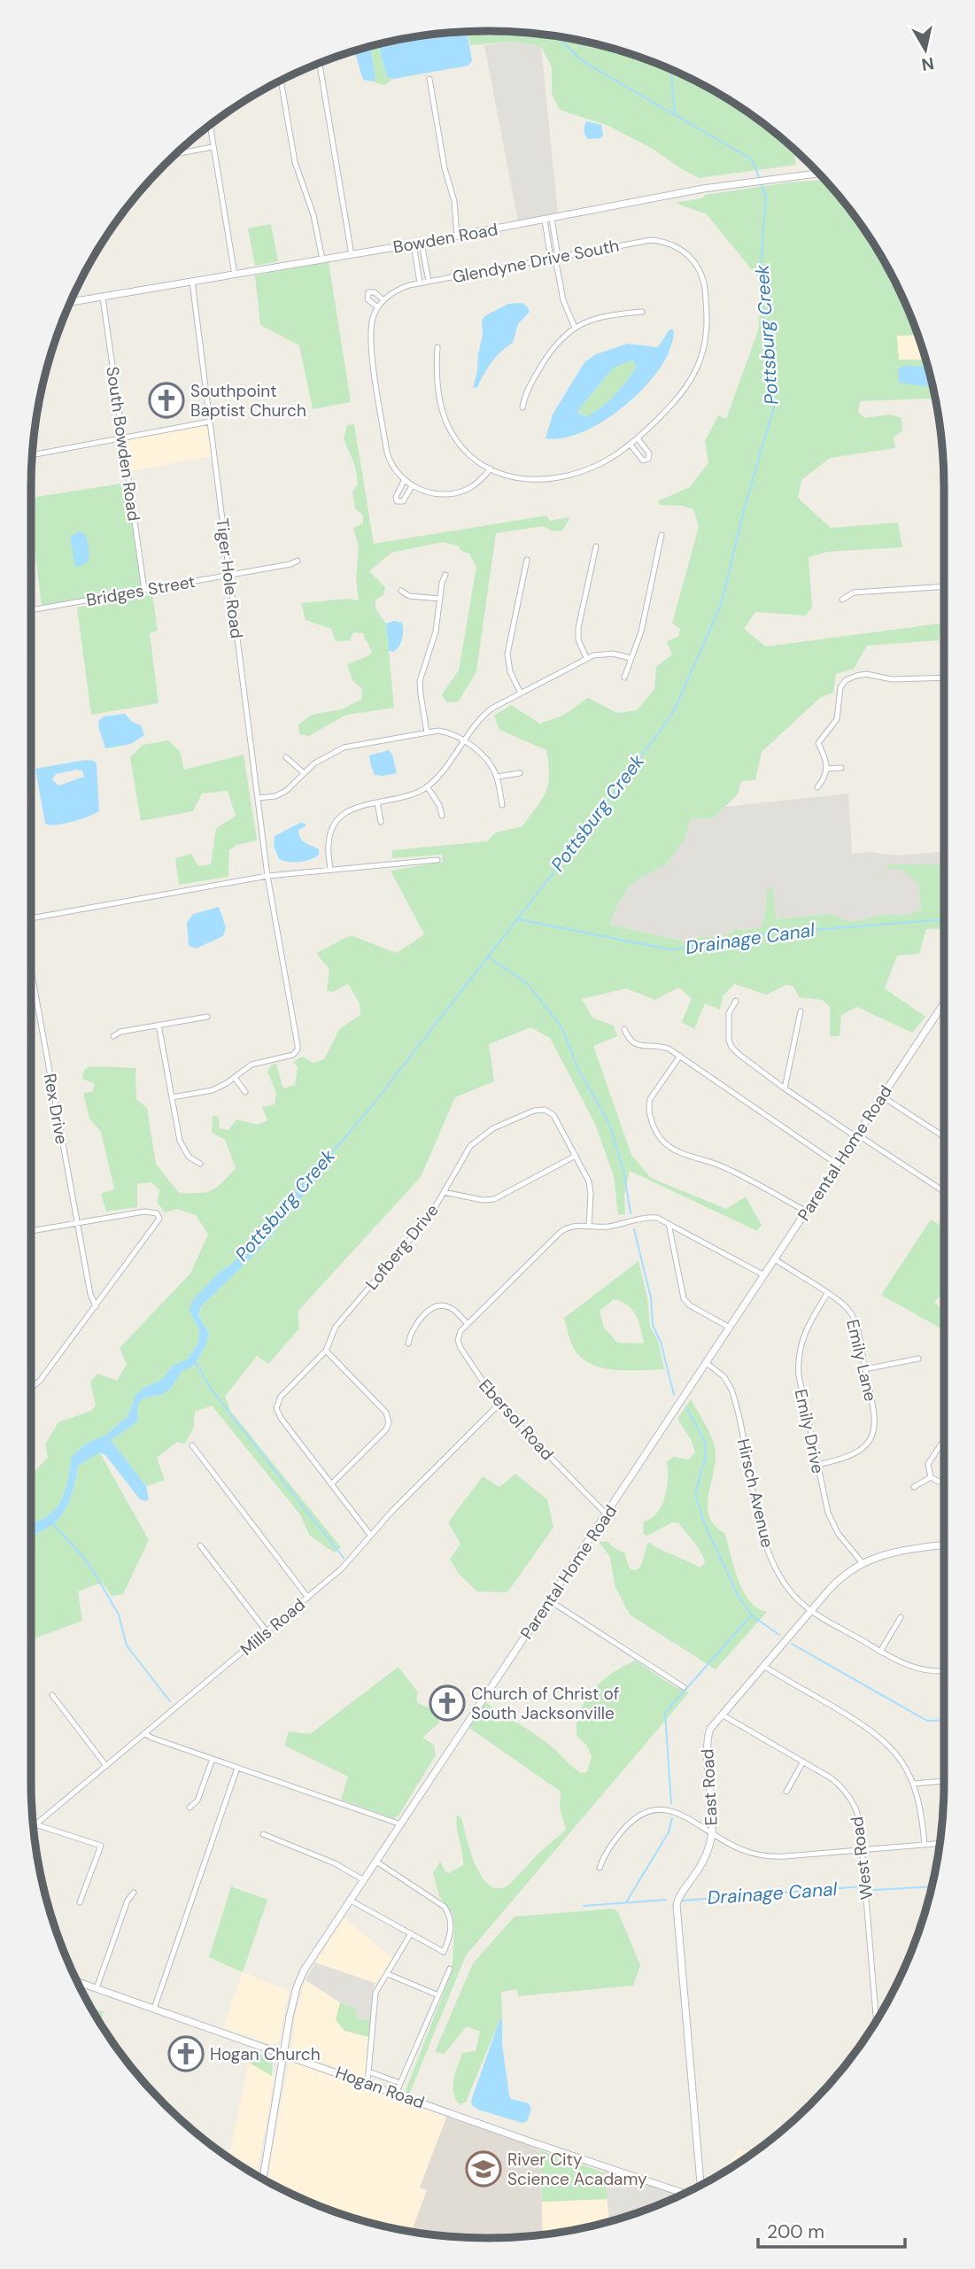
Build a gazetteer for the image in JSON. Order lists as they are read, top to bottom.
{
  "streets": {
    "street": [
      "Bowden Road",
      "Glendyne Drive South",
      "South Bowden Road",
      "Tiger Hole Road",
      "Bridges Street",
      "Rex Drive",
      "Parental Home Road",
      "Lofberg Drive",
      "Emily Lane",
      "Ebersol Road",
      "Emily Drive",
      "Hirsch Avenue",
      "Mills Road",
      "East Road",
      "West Road",
      "Hogan Road"
    ]
  },
  "crossings": [
    ["Bowden Road", "South Bowden Road"],
    ["Bowden Road", "Tiger Hole Road"],
    ["South Bowden Road", "Bridges Street"],
    ["Tiger Hole Road", "Bridges Street"],
    ["Parental Home Road", "Emily Lane"],
    ["Parental Home Road", "Ebersol Road"],
    ["Parental Home Road", "Hirsch Avenue"],
    ["Parental Home Road", "Hogan Road"],
    ["Emily Lane", "Emily Drive"],
    ["Ebersol Road", "Mills Road"],
    ["Emily Drive", "East Road"],
    ["Hirsch Avenue", "East Road"],
    ["East Road", "West Road"]
  ],
  "water": ["Pottsburg Creek", "Drainage Canal"],
  "places": {
    "church": ["Southpoint Baptist Church", "Church of Christ of South Jacksonville", "Hogan Church"],
    "school or university": ["River City Science Acadamy"]
  },
  "scale_bar": "200 m",
  "north": "bottom"
}
